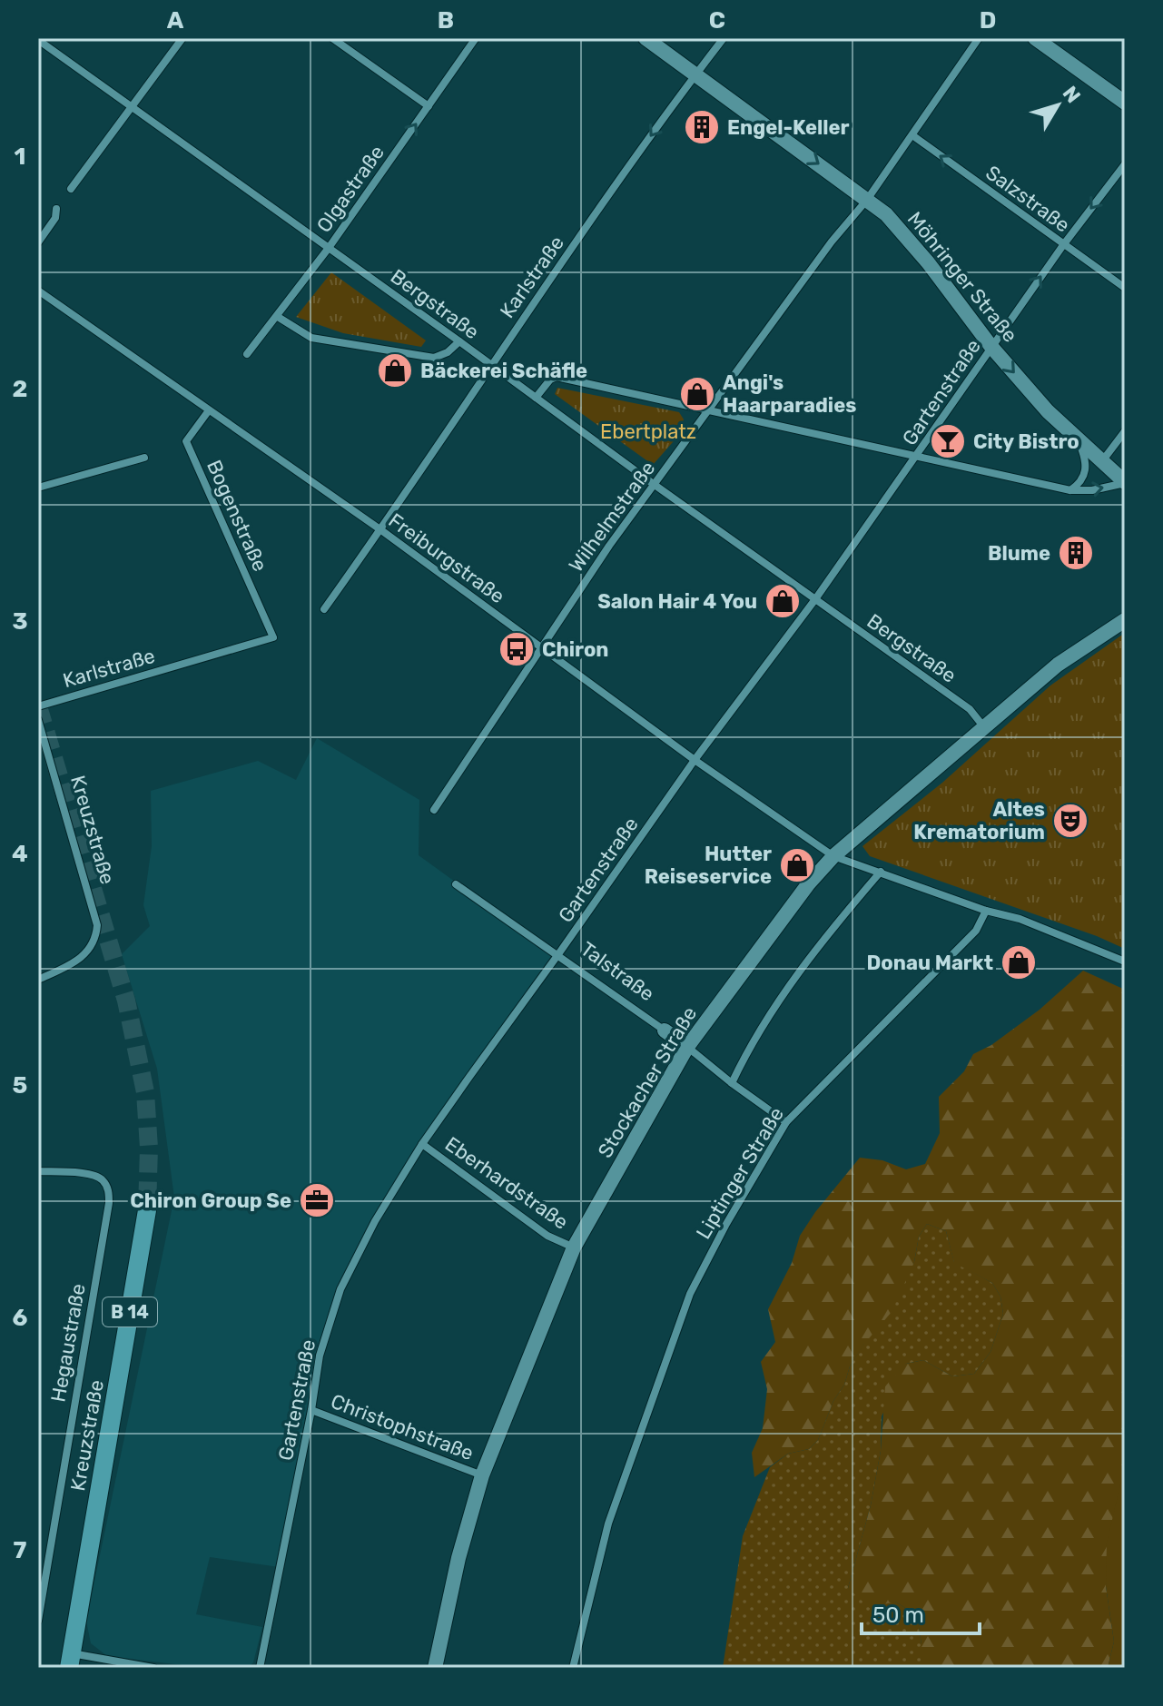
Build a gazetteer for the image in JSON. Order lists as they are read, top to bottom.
{
  "streets": {
    "main road": ["Kreuzstraße", "B 14"],
    "street": [
      "Olgastraße",
      "Salzstraße",
      "Karlstraße",
      "Möhringer Straße",
      "Bergstraße",
      "Gartenstraße",
      "Bogenstraße",
      "Wilhelmstraße",
      "Freiburgstraße",
      "Talstraße",
      "Stockacher Straße",
      "Liptinger Straße",
      "Eberhardstraße",
      "Hegaustraße",
      "Christophstraße"
    ]
  },
  "crossings": [
    ["Olgastraße", "Bergstraße"],
    ["Salzstraße", "Gartenstraße"],
    ["Salzstraße", "Wilhelmstraße"],
    ["Karlstraße", "Möhringer Straße"],
    ["Karlstraße", "Bergstraße"],
    ["Karlstraße", "Bogenstraße"],
    ["Karlstraße", "Freiburgstraße"],
    ["Möhringer Straße", "Gartenstraße"],
    ["Möhringer Straße", "Wilhelmstraße"],
    ["Bergstraße", "Gartenstraße"],
    ["Bergstraße", "Wilhelmstraße"],
    ["Bergstraße", "Stockacher Straße"],
    ["Gartenstraße", "Freiburgstraße"],
    ["Gartenstraße", "Talstraße"],
    ["Gartenstraße", "Eberhardstraße"],
    ["Gartenstraße", "Christophstraße"],
    ["Bogenstraße", "Freiburgstraße"],
    ["Wilhelmstraße", "Freiburgstraße"],
    ["Freiburgstraße", "Stockacher Straße"],
    ["Talstraße", "Stockacher Straße"],
    ["Talstraße", "Liptinger Straße"],
    ["Stockacher Straße", "Eberhardstraße"],
    ["Stockacher Straße", "Christophstraße"]
  ],
  "one_way": [
    "Olgastraße",
    "Salzstraße",
    "Karlstraße",
    "Möhringer Straße"
  ],
  "parks": ["Ebertplatz"],
  "places": {
    "building": ["Engel-Keller", "Blume"],
    "shop": [
      "Bäckerei Schäfle",
      "Angi's Haarparadies",
      "Salon Hair 4 You",
      "Hutter Reiseservice",
      "Donau Markt"
    ],
    "bar": ["City Bistro"],
    "bus stop": ["Chiron"],
    "theatre": ["Altes Krematorium"],
    "office": ["Chiron Group Se"]
  },
  "scale_bar": "50 m",
  "north": "top right",
  "grid": {
    "columns": [
      "A",
      "B",
      "C",
      "D"
    ],
    "rows": [
      "1",
      "2",
      "3",
      "4",
      "5",
      "6",
      "7"
    ]
  }
}
